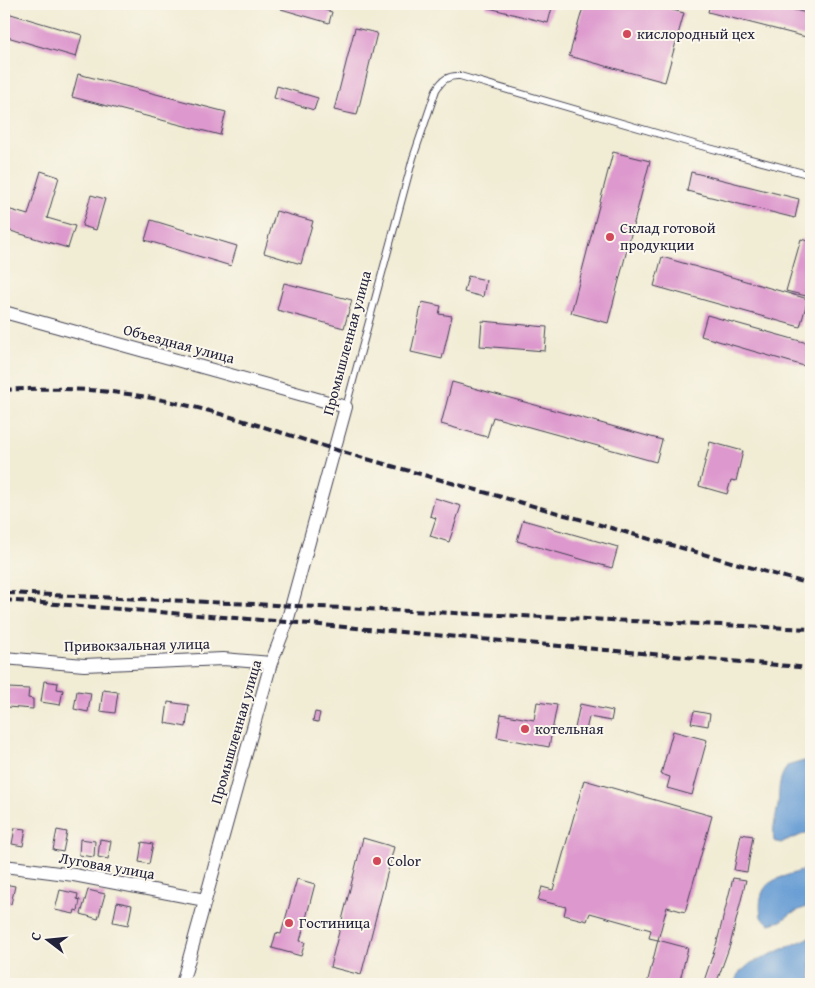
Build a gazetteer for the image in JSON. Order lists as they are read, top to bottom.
{
  "streets": {
    "street": [
      "Промышленная улица",
      "Объездная улица",
      "Привокзальная улица",
      "Луговая улица"
    ]
  },
  "crossings": [
    ["Промышленная улица", "Объездная улица"],
    ["Промышленная улица", "Привокзальная улица"],
    ["Промышленная улица", "Луговая улица"]
  ],
  "places": [
    "кислородный цех",
    "Склад готовой продукции",
    "котельная",
    "Color",
    "Гостиница"
  ],
  "north": "left"
}
